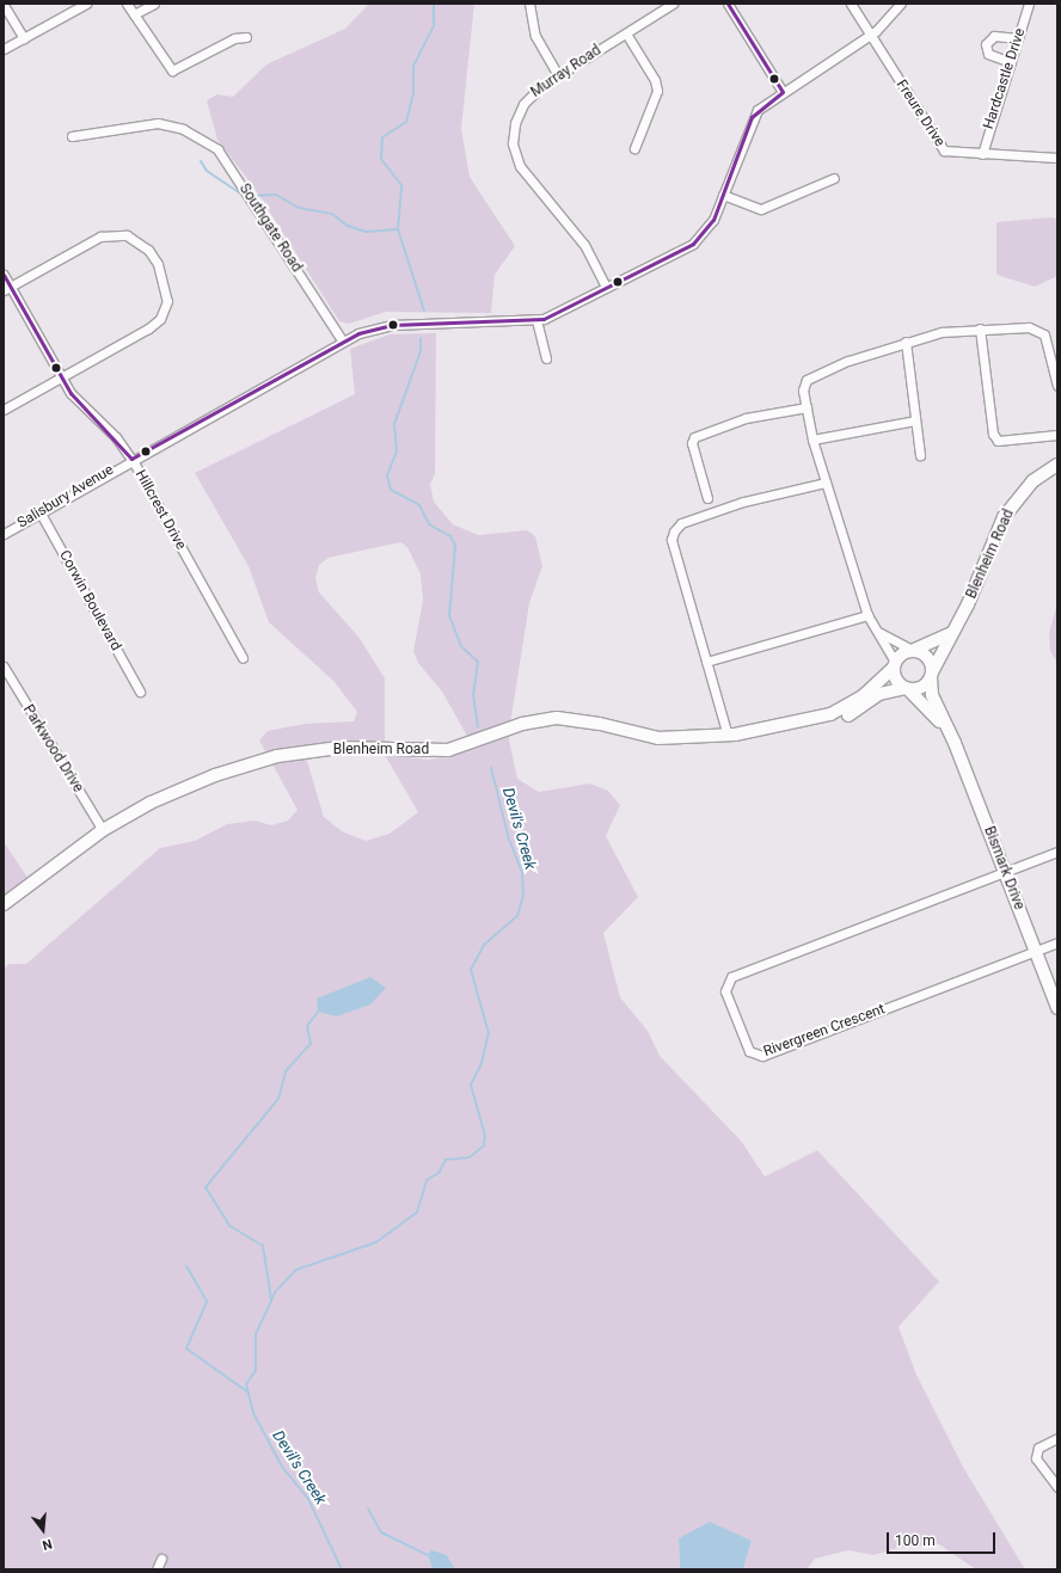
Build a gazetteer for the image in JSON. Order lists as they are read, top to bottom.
{
  "streets": {
    "main road": ["Blenheim Road", "Bismark Drive"],
    "street": [
      "Murray Road",
      "Hardcastle Drive",
      "Freure Drive",
      "Southgate Road",
      "Salisbury Avenue",
      "Hillcrest Drive",
      "Corwin Boulevard",
      "Parkwood Drive",
      "Rivergreen Crescent"
    ]
  },
  "crossings": [
    ["Murray Road", "Salisbury Avenue"],
    ["Hardcastle Drive", "Freure Drive"],
    ["Freure Drive", "Salisbury Avenue"],
    ["Southgate Road", "Salisbury Avenue"],
    ["Salisbury Avenue", "Hillcrest Drive"],
    ["Salisbury Avenue", "Corwin Boulevard"],
    ["Blenheim Road", "Parkwood Drive"],
    ["Blenheim Road", "Bismark Drive"],
    ["Bismark Drive", "Rivergreen Crescent"]
  ],
  "water": ["Devil's Creek"],
  "scale_bar": "100 m",
  "north": "bottom"
}
